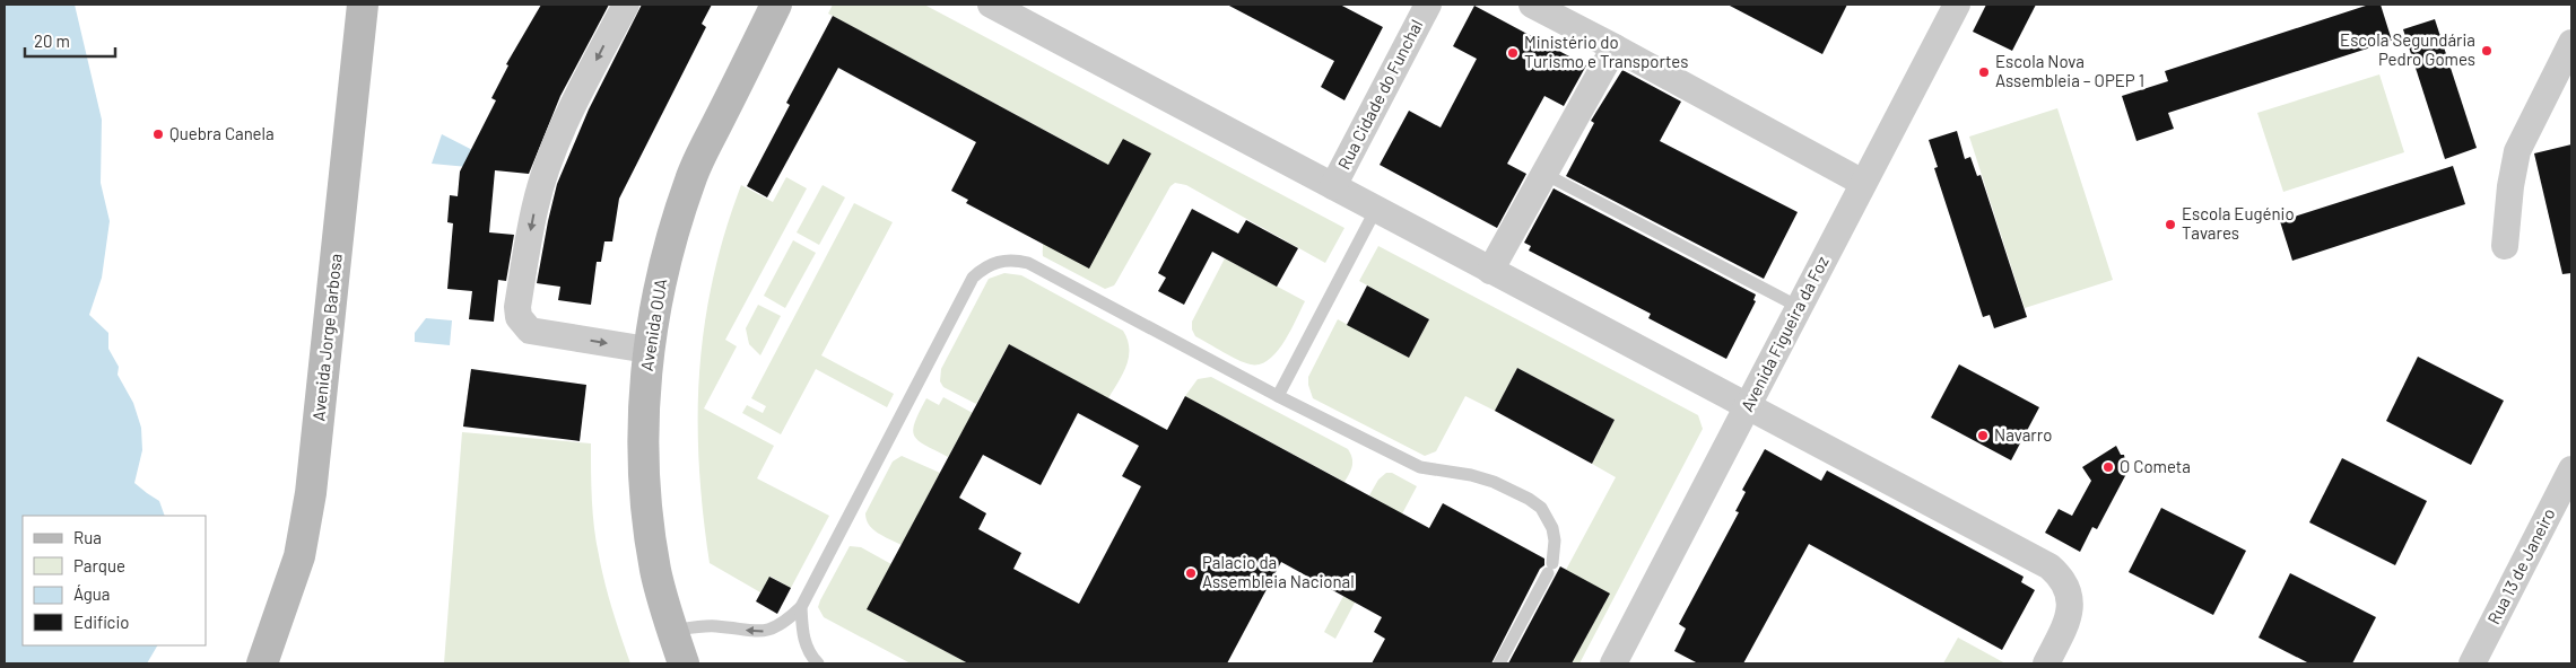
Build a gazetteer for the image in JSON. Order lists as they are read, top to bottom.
{
  "streets": {
    "street": [
      "Rua Cidade do Funchal",
      "Avenida OUA",
      "Avenida Figueira da Foz",
      "Avenida Jorge Barbosa",
      "Rua 13 de Janeiro"
    ]
  },
  "places": [
    "Escola Segundária Pedro Gomes",
    "Ministério do Turismo e Transportes",
    "Escola Nova Assembleia – OPEP 1",
    "Quebra Canela",
    "Escola Eugénio Tavares",
    "Navarro",
    "O Cometa",
    "Palacio da Assembleia Nacional"
  ],
  "legend": [
    "Rua",
    "Parque",
    "Água",
    "Edifício"
  ],
  "scale_bar": "20 m"
}
